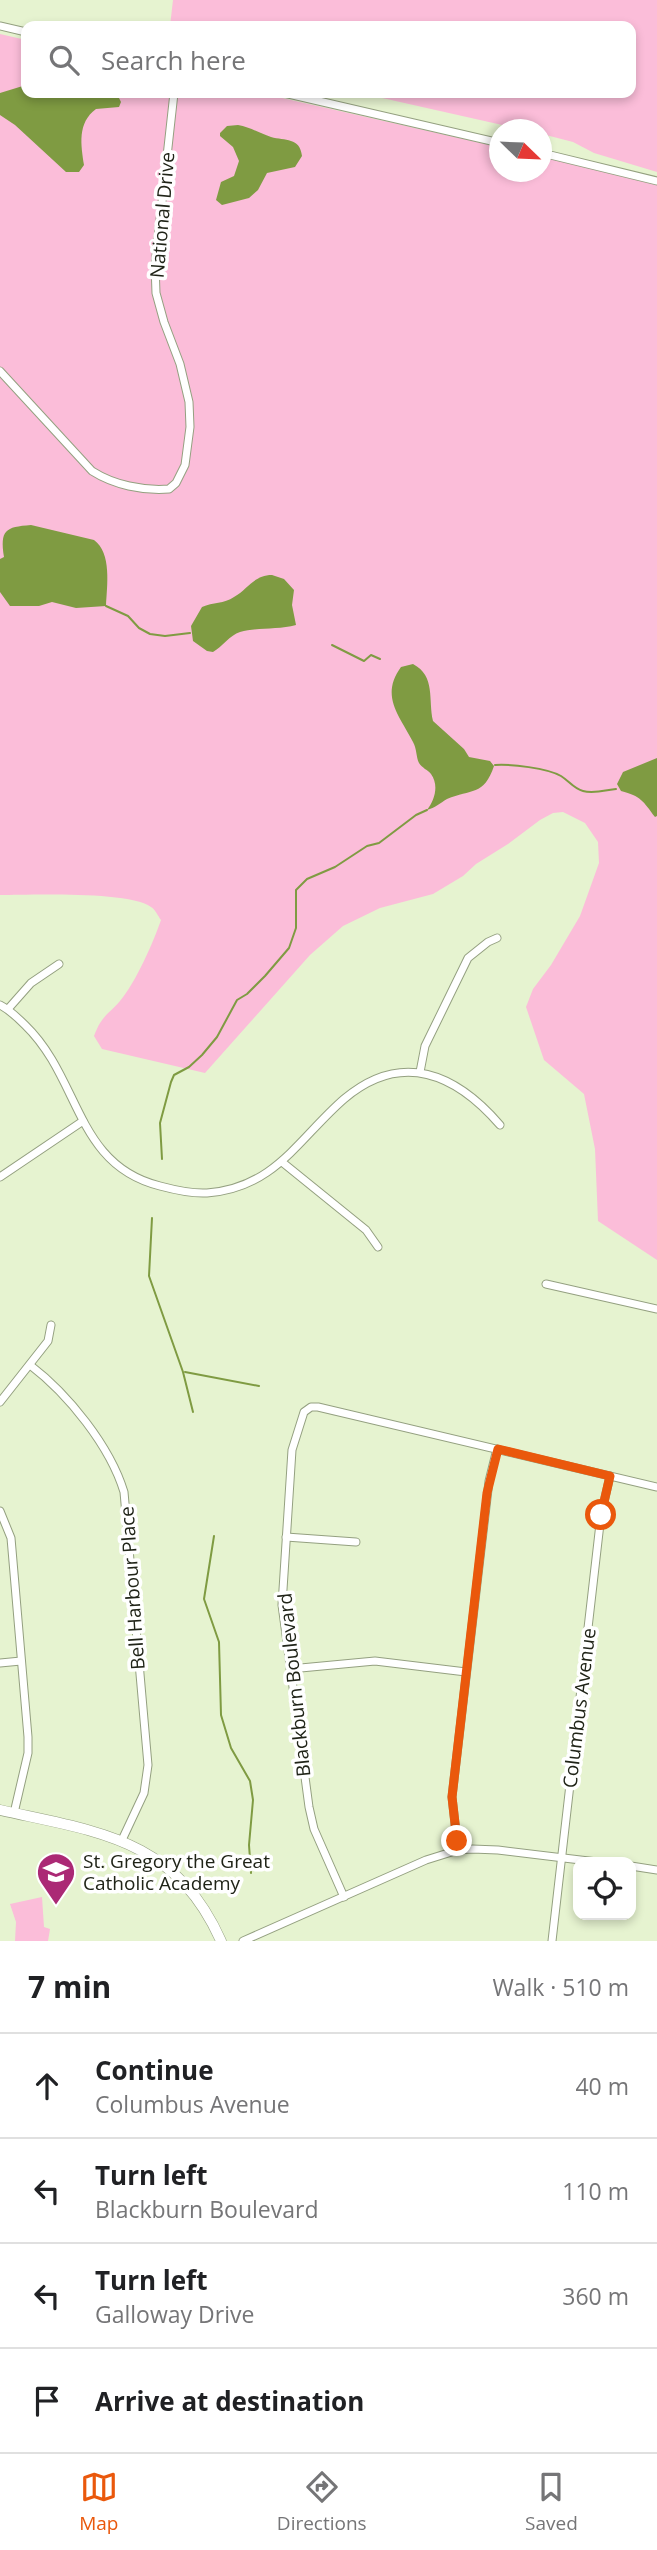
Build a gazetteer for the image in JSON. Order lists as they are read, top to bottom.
{
  "streets": {
    "street": [
      "National Drive",
      "Bell Harbour Place",
      "Blackburn Boulevard",
      "Columbus Avenue"
    ]
  },
  "crossings": [
    ["Blackburn Boulevard", "Columbus Avenue"]
  ],
  "places": {
    "school or university": ["St. Gregory the Great Catholic Academy"]
  },
  "north": "bottom right",
  "page": {
    "search": "Search here",
    "heading": ["7 min", "Walk · 510 m"],
    "list": [
      ["Continue", "Columbus Avenue", "40 m"],
      ["Turn left", "Blackburn Boulevard", "110 m"],
      ["Turn left", "Galloway Drive", "360 m"],
      "Arrive at destination"
    ],
    "nav": ["Map", "Directions", "Saved"]
  }
}
